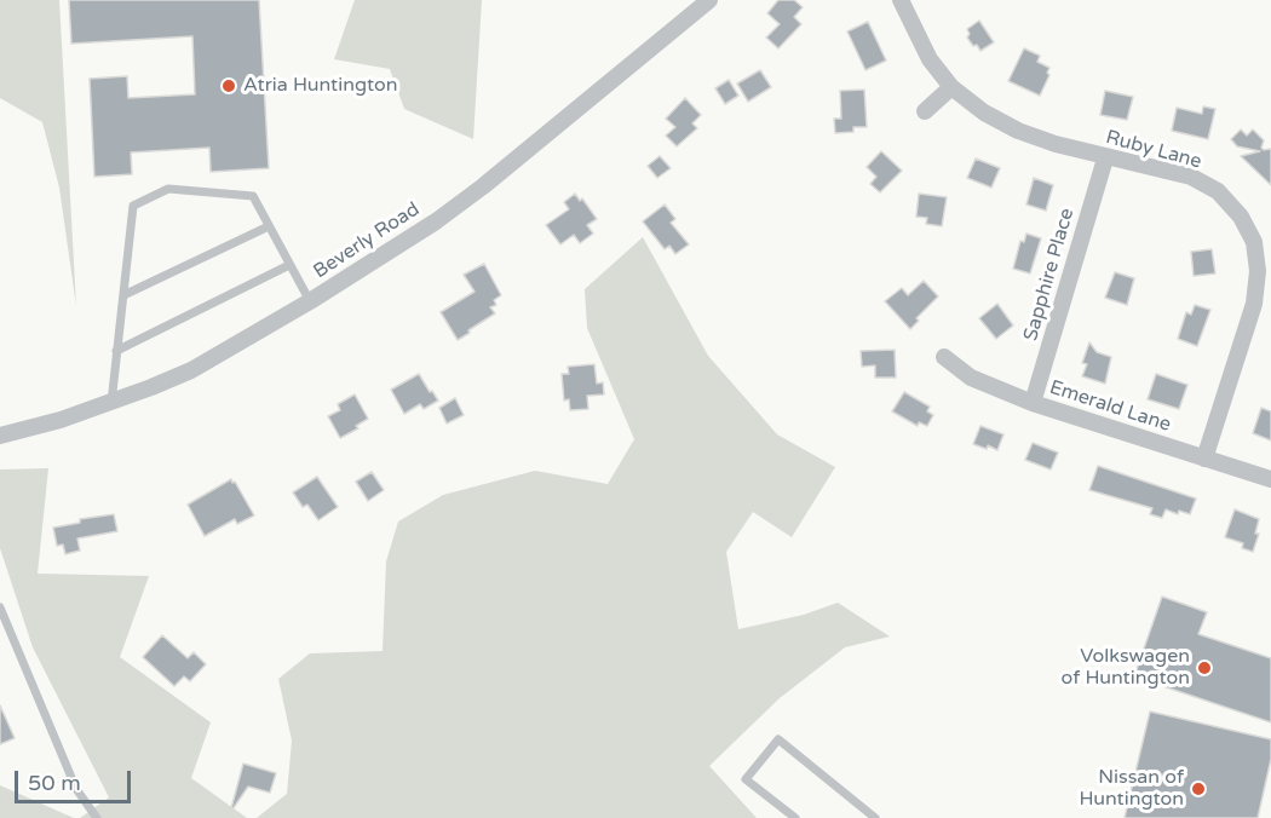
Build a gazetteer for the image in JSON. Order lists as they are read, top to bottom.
{
  "streets": {
    "street": [
      "Ruby Lane",
      "Beverly Road",
      "Sapphire Place",
      "Emerald Lane"
    ]
  },
  "crossings": [
    ["Ruby Lane", "Sapphire Place"],
    ["Ruby Lane", "Emerald Lane"],
    ["Sapphire Place", "Emerald Lane"]
  ],
  "places": ["Atria Huntington", "Volkswagen of Huntington", "Nissan of Huntington"],
  "scale_bar": "50 m"
}
